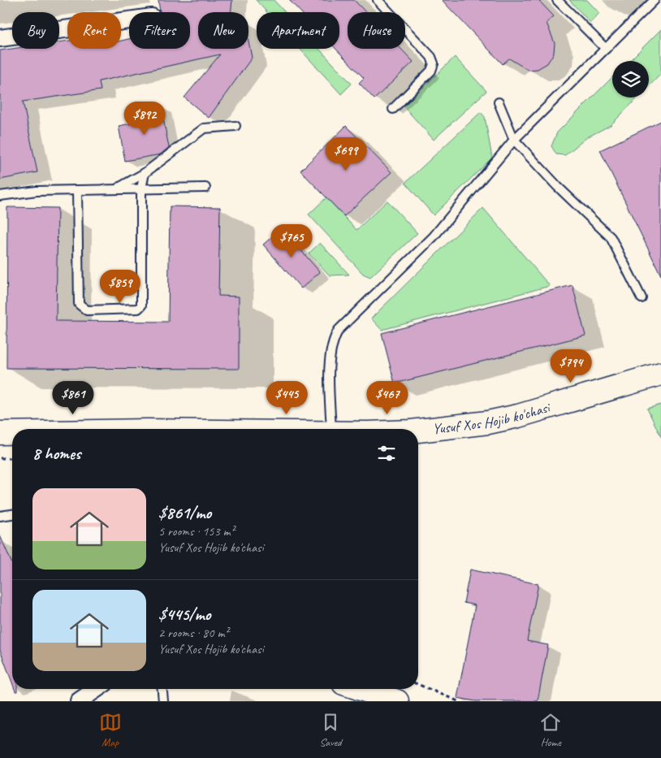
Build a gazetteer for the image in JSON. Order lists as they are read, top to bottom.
{
  "streets": {
    "main road": ["Yusuf Xos Hojib ko'chasi"]
  },
  "page": {
    "chip": [
      "Buy",
      "Rent",
      "Filters",
      "New",
      "Apartment",
      "House"
    ],
    "price": [
      "$892",
      "$699",
      "$765",
      "$859",
      "$794",
      "$861",
      "$445",
      "$467"
    ],
    "heading": "8 homes",
    "list": [
      {
        "name": "$861/mo",
        "note": "5 rooms · 153 m² · Yusuf Xos Hojib ko'chasi"
      },
      {
        "name": "$445/mo",
        "note": "2 rooms · 80 m² · Yusuf Xos Hojib ko'chasi"
      }
    ],
    "tabs": ["Map", "Saved", "Home"]
  }
}
